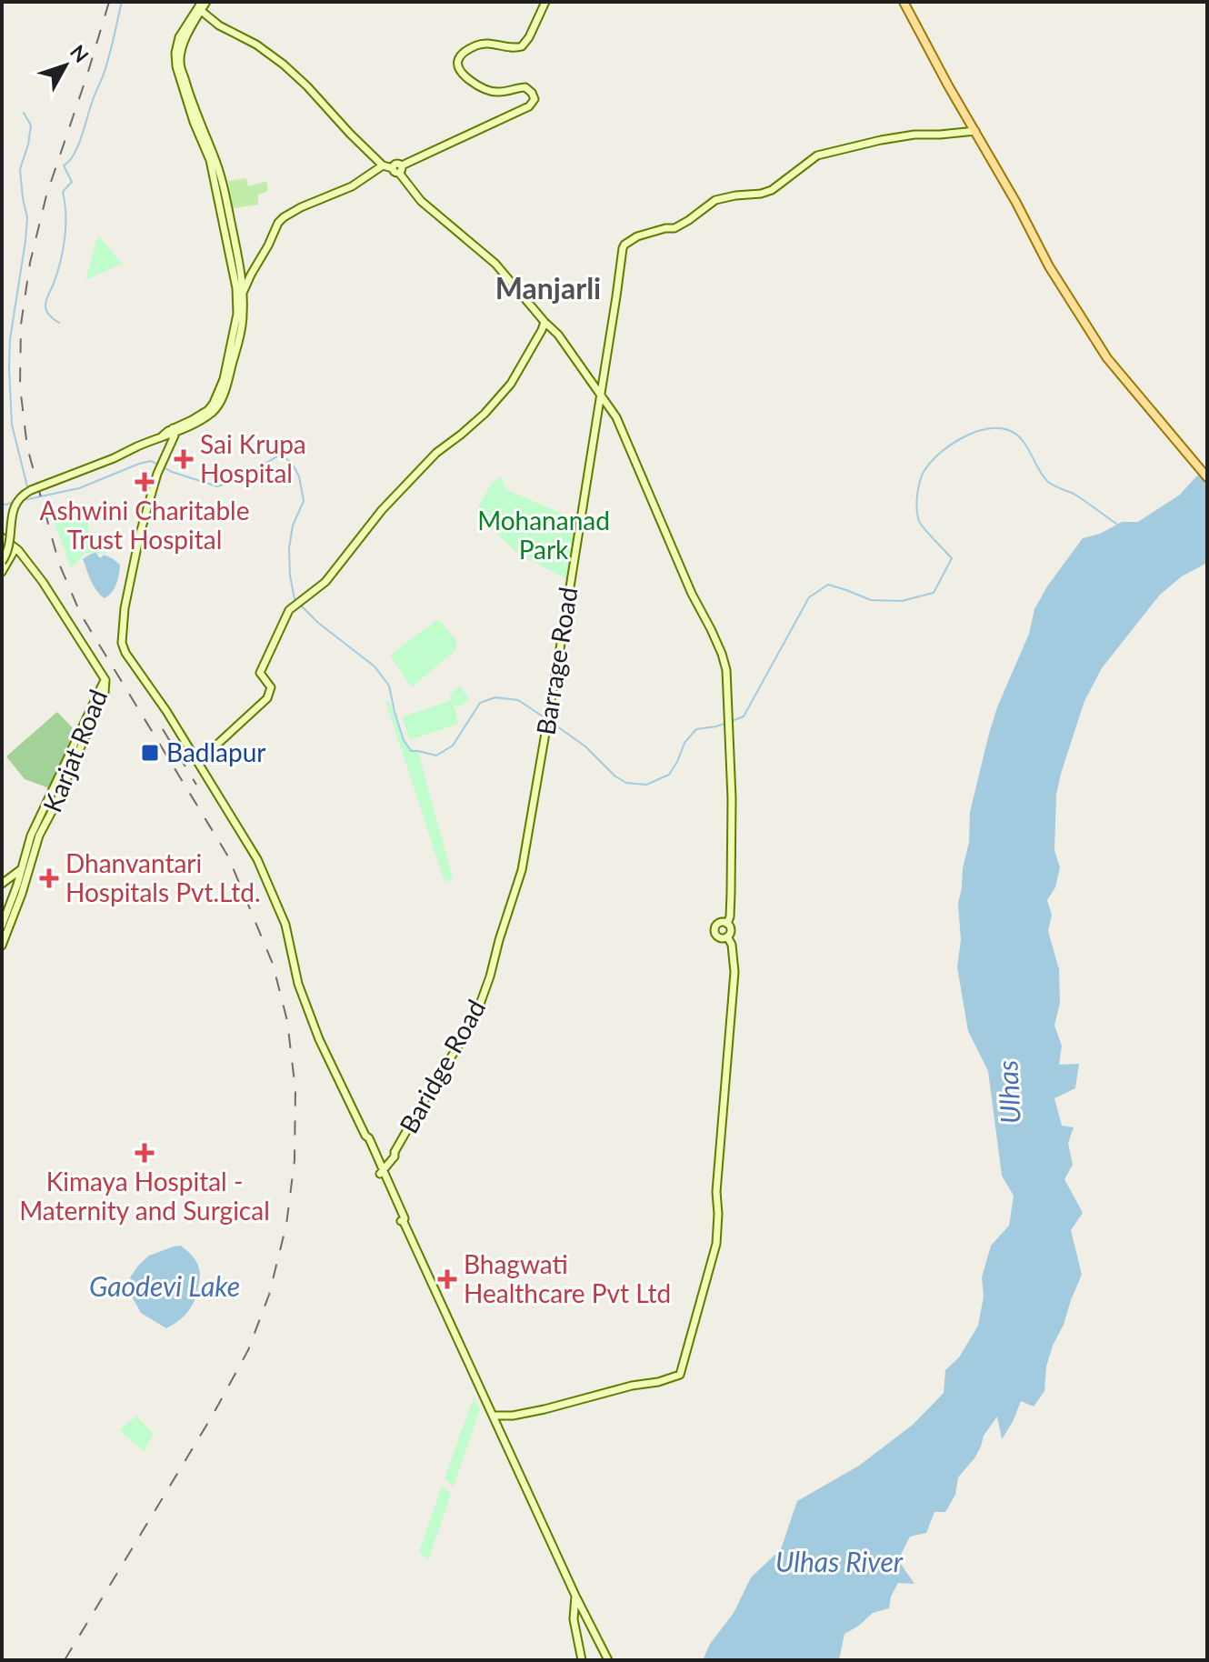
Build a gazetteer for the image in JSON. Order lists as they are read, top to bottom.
{
  "streets": {
    "street": ["Barrage Road", "Karjat Road", "Baridge Road"]
  },
  "crossings": [
    ["Barrage Road", "Baridge Road"]
  ],
  "districts": ["Manjarli"],
  "water": ["Ulhas", "Gaodevi Lake", "Ulhas River"],
  "parks": ["Mohananad Park"],
  "places": {
    "health": [
      "Sai Krupa Hospital",
      "Ashwini Charitable Trust Hospital",
      "Dhanvantari Hospitals Pvt.Ltd.",
      "Kimaya Hospital - Maternity and Surgical",
      "Bhagwati Healthcare Pvt Ltd"
    ],
    "transit": ["Badlapur"]
  },
  "north": "top right"
}
